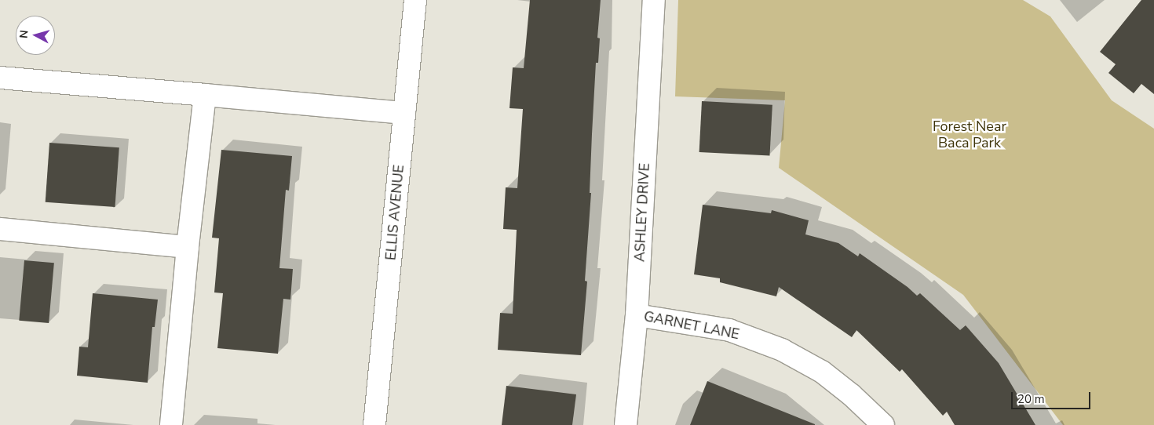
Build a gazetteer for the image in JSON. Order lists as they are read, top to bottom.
{
  "streets": {
    "street": ["ELLIS AVENUE", "ASHLEY DRIVE", "GARNET LANE"]
  },
  "crossings": [
    ["ASHLEY DRIVE", "GARNET LANE"]
  ],
  "parks": ["Forest Near Baca Park"],
  "scale_bar": "20 m",
  "north": "left"
}
